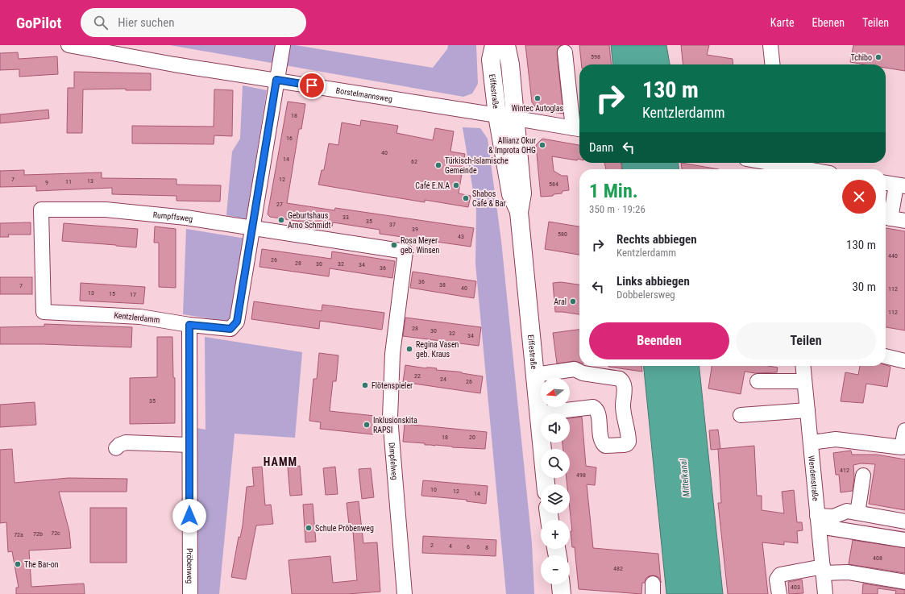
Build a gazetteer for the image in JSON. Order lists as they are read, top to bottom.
{
  "streets": {
    "main road": ["Eiffestraße"],
    "street": [
      "Borstelmannsweg",
      "Rumpffsweg",
      "Kentzlerdamm",
      "Dimpfelweg",
      "Wendenstraße",
      "Pröbenweg"
    ]
  },
  "crossings": [
    ["Eiffestraße", "Borstelmannsweg"],
    ["Rumpffsweg", "Kentzlerdamm"],
    ["Rumpffsweg", "Dimpfelweg"],
    ["Kentzlerdamm", "Pröbenweg"]
  ],
  "districts": ["HAMM"],
  "water": ["Mittelkanal"],
  "places": [
    "Tchibo",
    "Wintec Autoglas",
    "Allianz Okur & Improta OHG",
    "Türkisch-Islamische Gemeinde",
    "Café E.N.A",
    "Shabos Café & Bar",
    "Geburtshaus Arno Schmidt",
    "Rosa Meyer geb. Winsen",
    "Aral",
    "Regina Vasen geb. Kraus",
    "Flötenspieler",
    "Inklusionskita RAPSI",
    "Schule Pröbenweg",
    "The Bar-on"
  ],
  "house_numbers": [
    "598",
    "18",
    "16",
    "40",
    "14",
    "62",
    "7",
    "12",
    "13",
    "11",
    "9",
    "584",
    "27",
    "33",
    "35",
    "37",
    "39",
    "580",
    "43",
    "440",
    "26",
    "28",
    "30",
    "32",
    "34",
    "36",
    "36",
    "38",
    "7",
    "40",
    "112",
    "13",
    "15",
    "17",
    "112",
    "28",
    "30",
    "32",
    "34",
    "22",
    "24",
    "26",
    "35",
    "18",
    "20",
    "412",
    "498",
    "10",
    "12",
    "14",
    "72c",
    "72b",
    "72a",
    "2",
    "4",
    "6",
    "8",
    "408",
    "482",
    "403"
  ],
  "north": "left",
  "page": {
    "header": "GoPilot",
    "search": "Hier suchen",
    "nav": ["Karte", "Ebenen", "Teilen"],
    "turn": ["130 m", "Kentzlerdamm"],
    "then": "Dann",
    "heading": ["1 Min.", "350 m · 19:26"],
    "list": [
      {
        "name": "Rechts abbiegen",
        "note": "Kentzlerdamm",
        "value": "130 m"
      },
      {
        "name": "Links abbiegen",
        "note": "Dobbelersweg",
        "value": "30 m"
      }
    ],
    "buttons": ["Beenden", "Teilen"],
    "map_buttons": ["+", "−"]
  }
}
